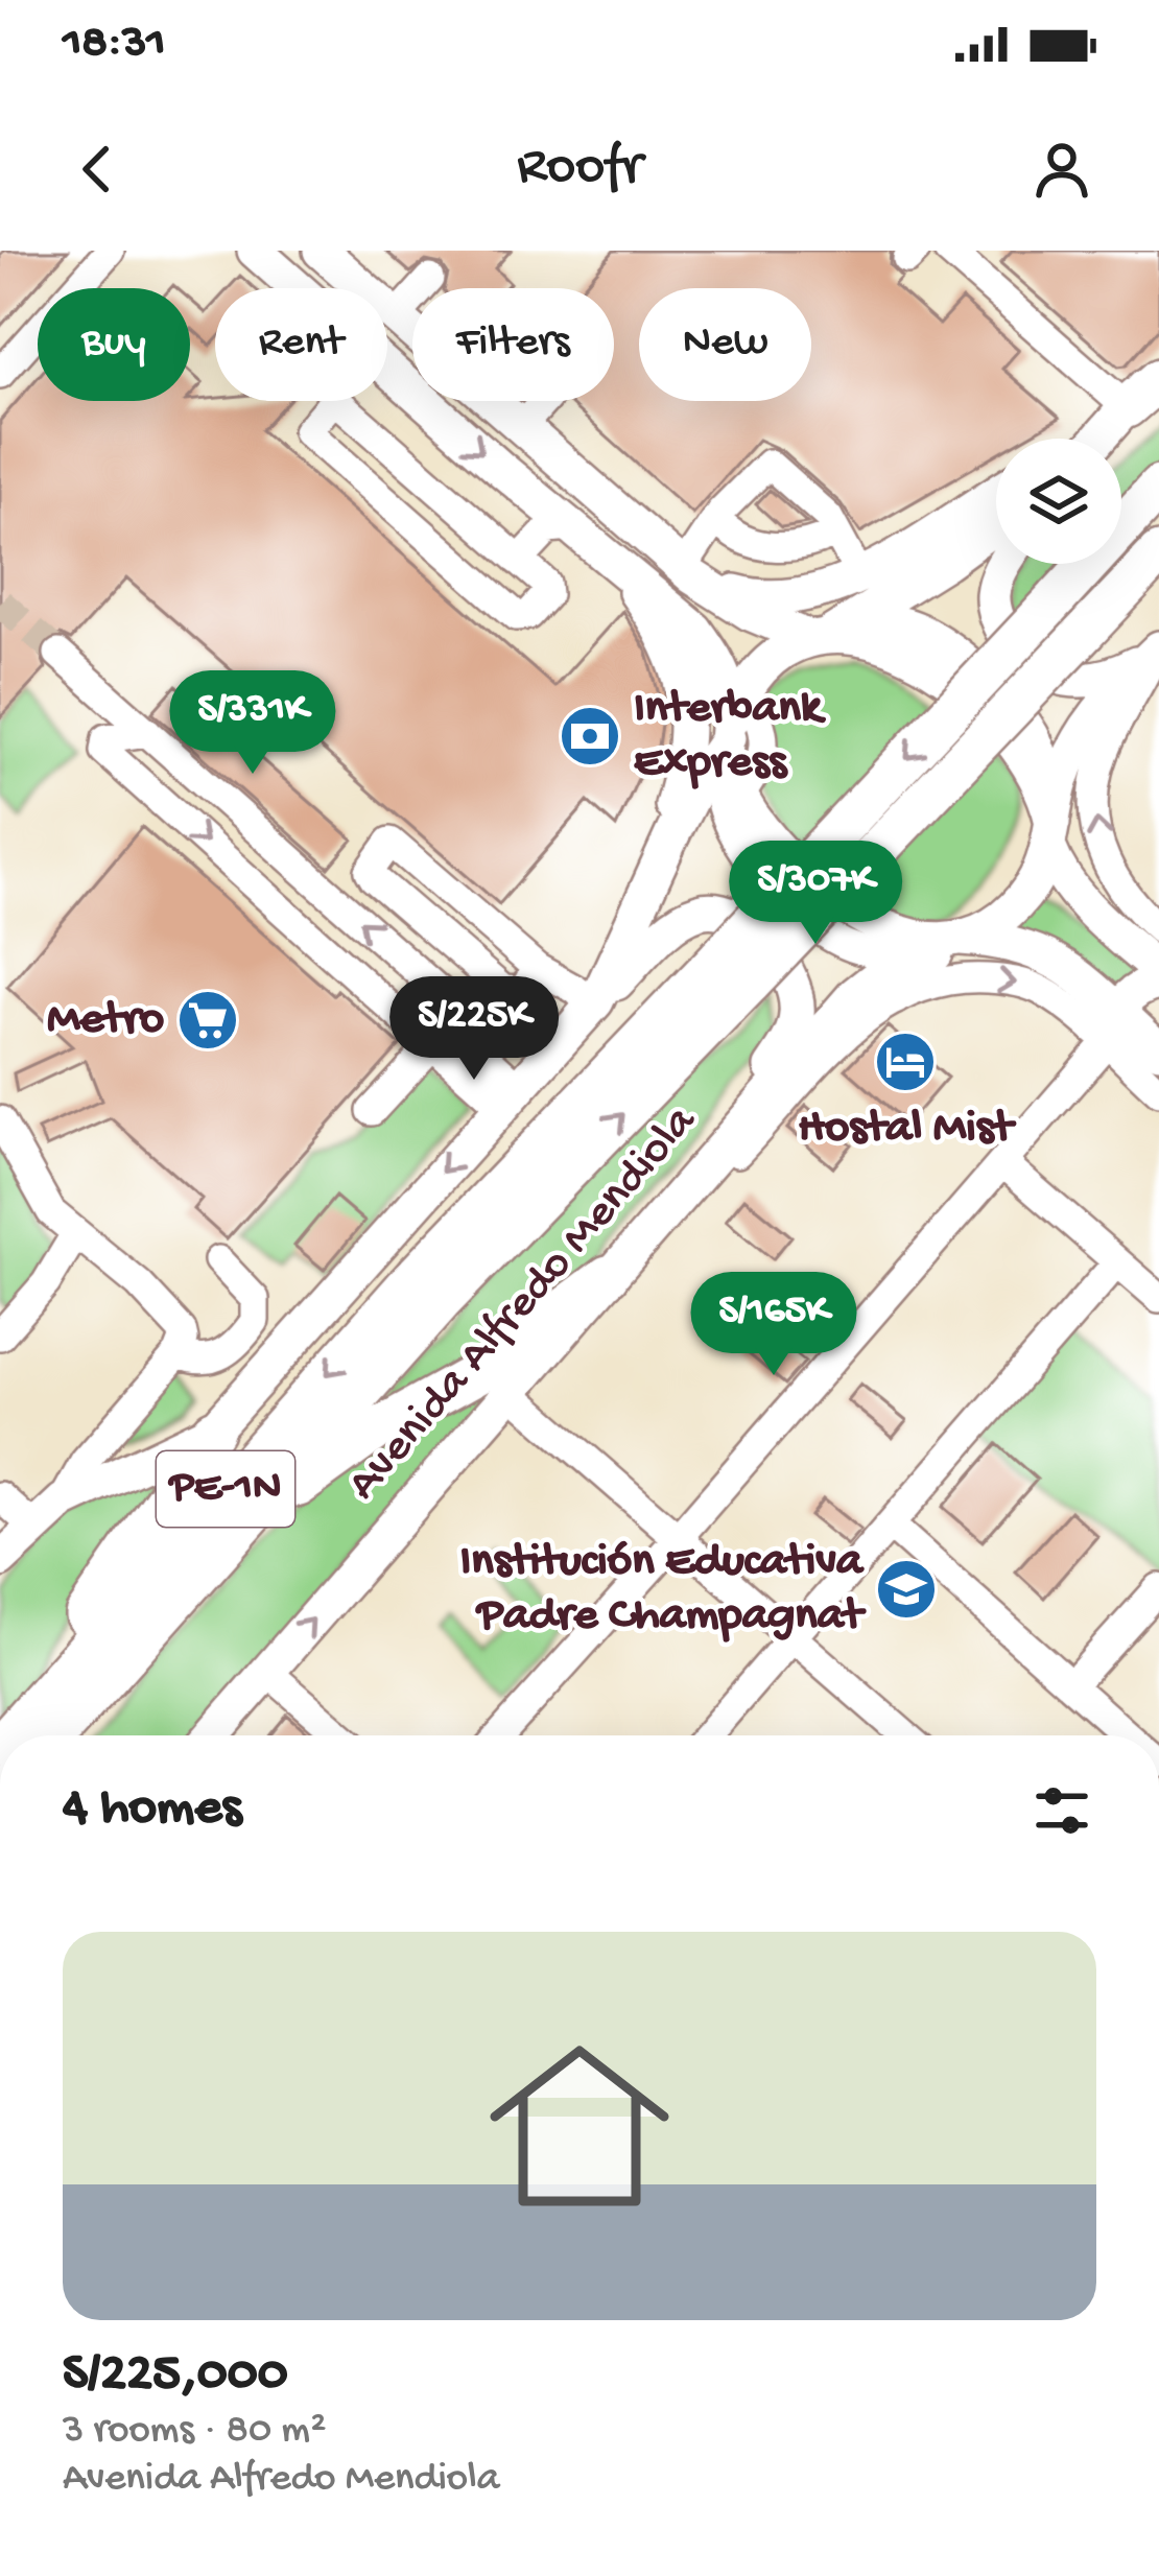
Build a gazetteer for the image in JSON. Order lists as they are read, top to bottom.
{
  "streets": {
    "highway": ["PE-1N"],
    "main road": ["Avenida Alfredo Mendiola"]
  },
  "places": {
    "bank": ["Interbank Express"],
    "supermarket": ["Metro"],
    "hotel": ["Hostal Mist"],
    "school or university": ["Institución Educativa Padre Champagnat"]
  },
  "page": {
    "status": "18:31",
    "header": "Roofr",
    "chip": [
      "Buy",
      "Rent",
      "Filters",
      "New"
    ],
    "price": [
      "S/331K",
      "S/307K",
      "S/225K",
      "S/165K"
    ],
    "heading": "4 homes",
    "list": [
      {
        "name": "S/225,000",
        "note": "3 rooms · 80 m² · Avenida Alfredo Mendiola"
      }
    ]
  }
}
